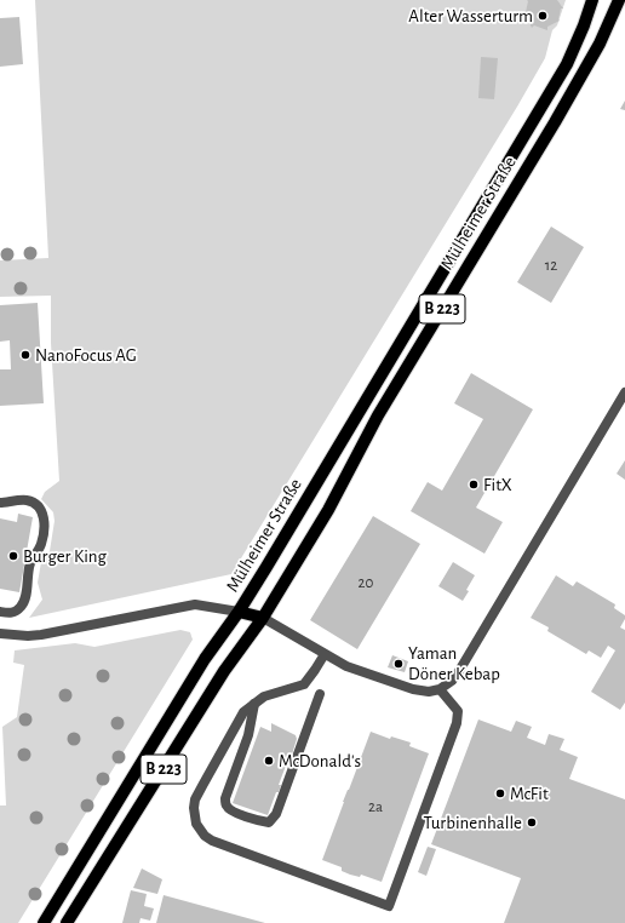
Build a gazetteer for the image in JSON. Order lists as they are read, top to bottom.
{
  "streets": {
    "main road": ["Mülheimer Straße", "B 223"]
  },
  "places": [
    "Alter Wasserturm",
    "NanoFocus AG",
    "FitX",
    "Burger King",
    "Yaman Döner Kebap",
    "McDonald's",
    "McFit",
    "Turbinenhalle"
  ],
  "house_numbers": ["12", "20", "2a"]
}
